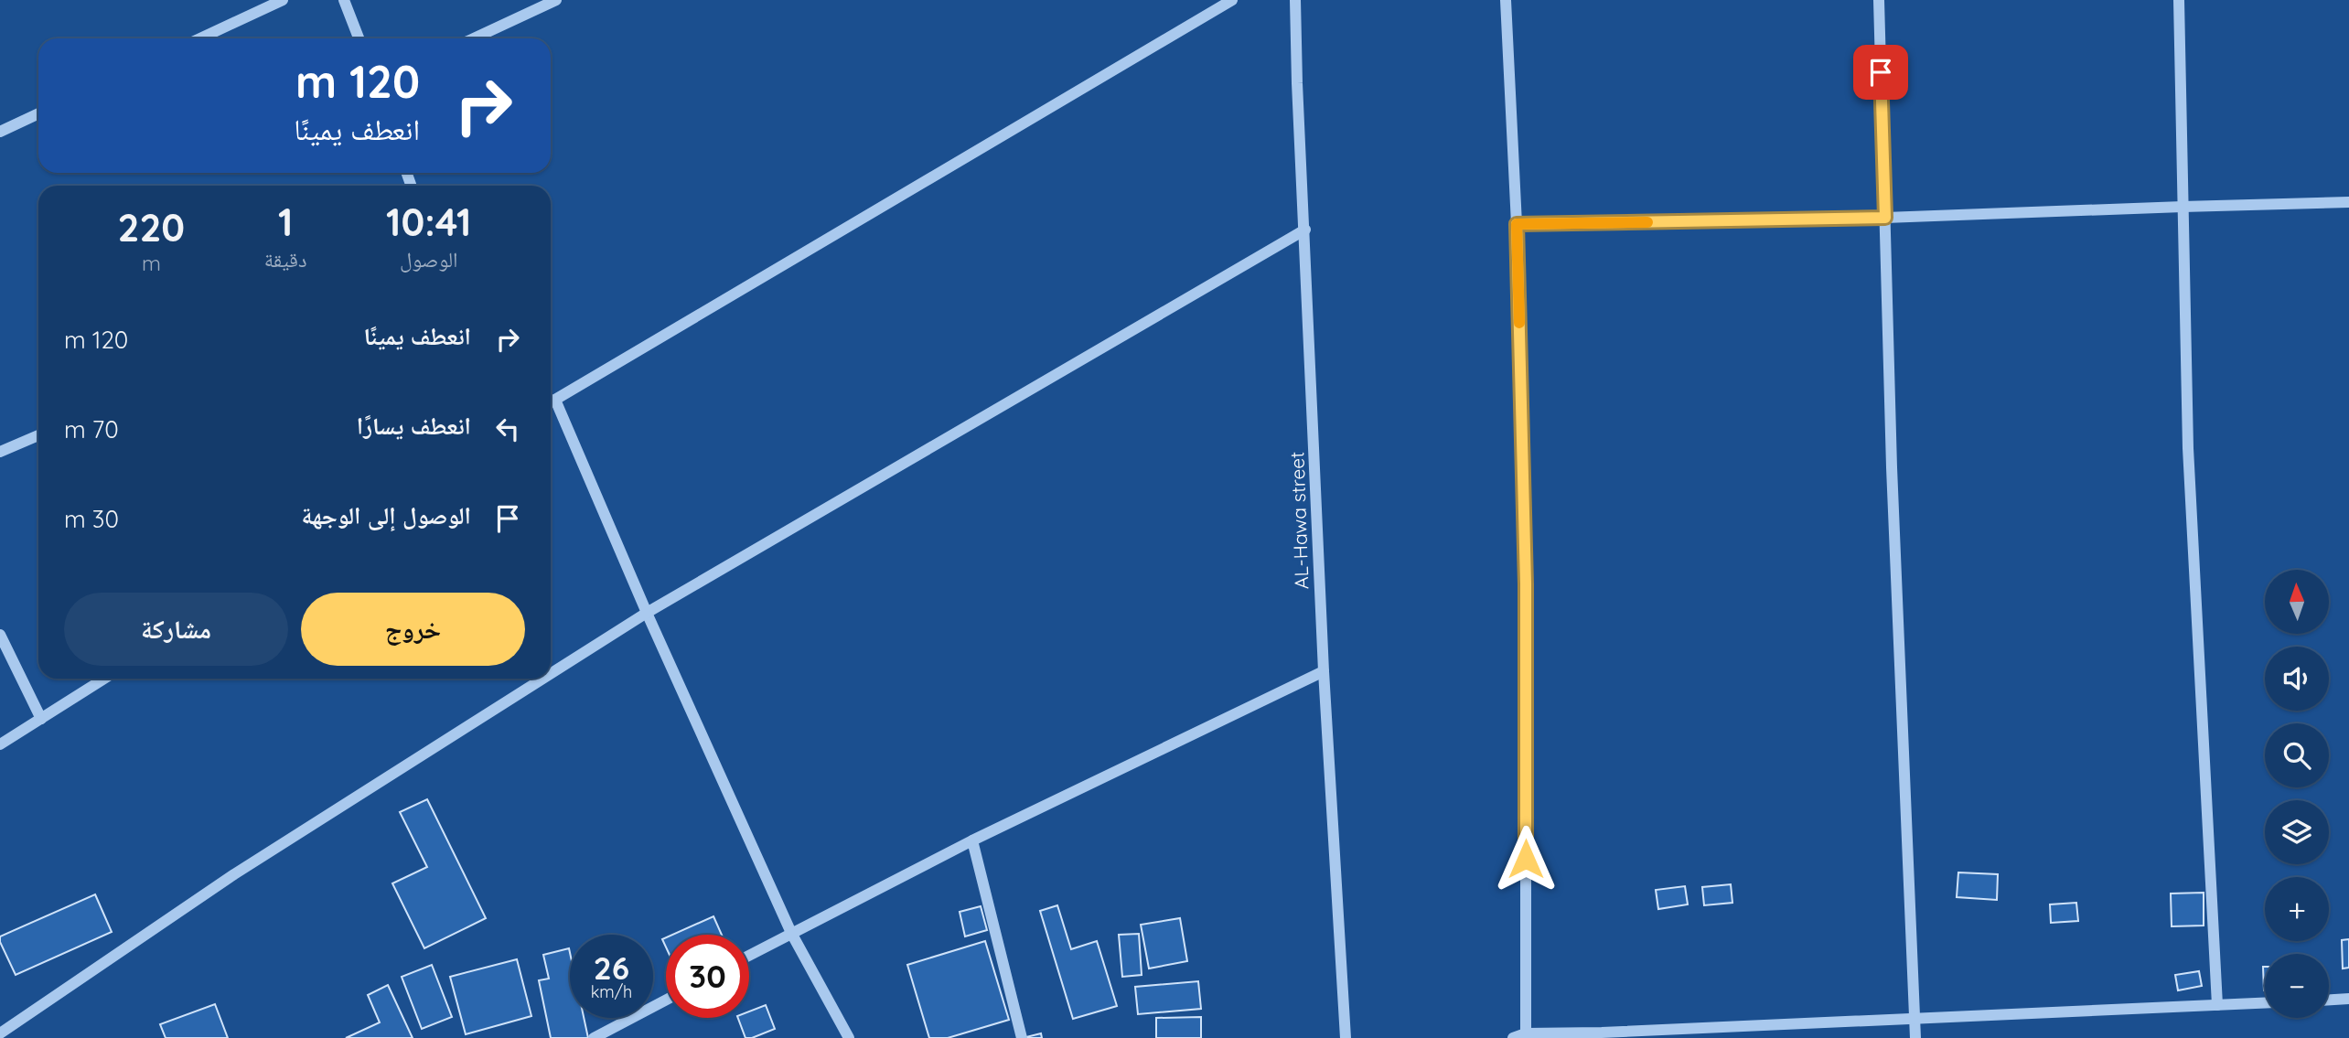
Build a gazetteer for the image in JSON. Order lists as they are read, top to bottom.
{
  "streets": {
    "street": ["AL-Hawa street"]
  },
  "north": "top",
  "page": {
    "turn": ["120 m", "انعطف يمينًا"],
    "eta": [
      "10:41",
      "الوصول",
      "1",
      "دقيقة",
      "220",
      "m"
    ],
    "list": [
      {
        "name": "انعطف يمينًا",
        "value": "120 m"
      },
      {
        "name": "انعطف يسارًا",
        "value": "70 m"
      },
      {
        "name": "الوصول إلى الوجهة",
        "value": "30 m"
      }
    ],
    "map_buttons": ["+", "−"],
    "buttons": ["خروج", "مشاركة"],
    "speed": "26 km/h",
    "limit": "30"
  }
}
